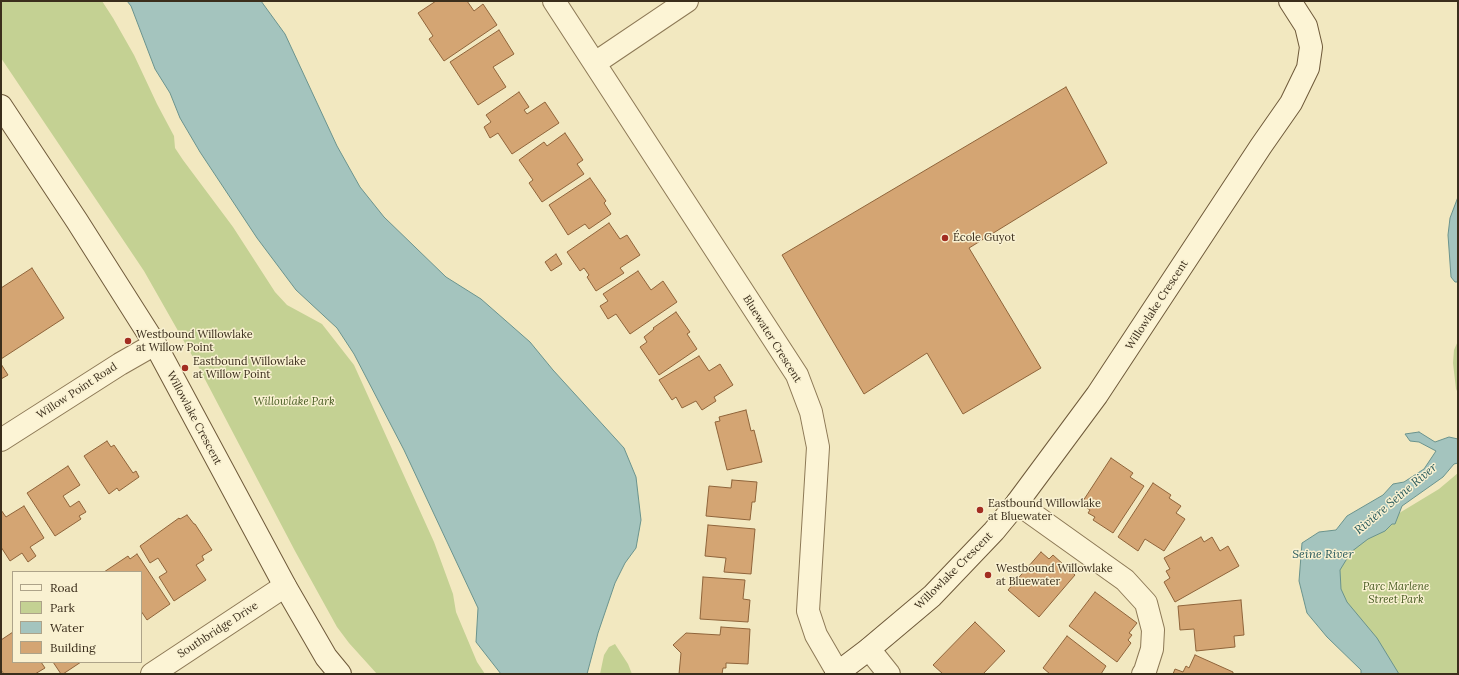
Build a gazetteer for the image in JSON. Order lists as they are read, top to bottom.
{
  "streets": {
    "street": [
      "Willowlake Crescent",
      "Bluewater Crescent",
      "Willow Point Road",
      "Southbridge Drive"
    ]
  },
  "crossings": [
    ["Willowlake Crescent", "Bluewater Crescent"],
    ["Willowlake Crescent", "Willow Point Road"],
    ["Willowlake Crescent", "Southbridge Drive"]
  ],
  "water": ["Rivière Seine River", "Seine River"],
  "parks": ["Willowlake Park", "Parc Marlene Street Park"],
  "places": [
    "École Guyot",
    "Westbound Willowlake at Willow Point",
    "Eastbound Willowlake at Willow Point",
    "Eastbound Willowlake at Bluewater",
    "Westbound Willowlake at Bluewater"
  ],
  "legend": [
    "Road",
    "Park",
    "Water",
    "Building"
  ]
}
